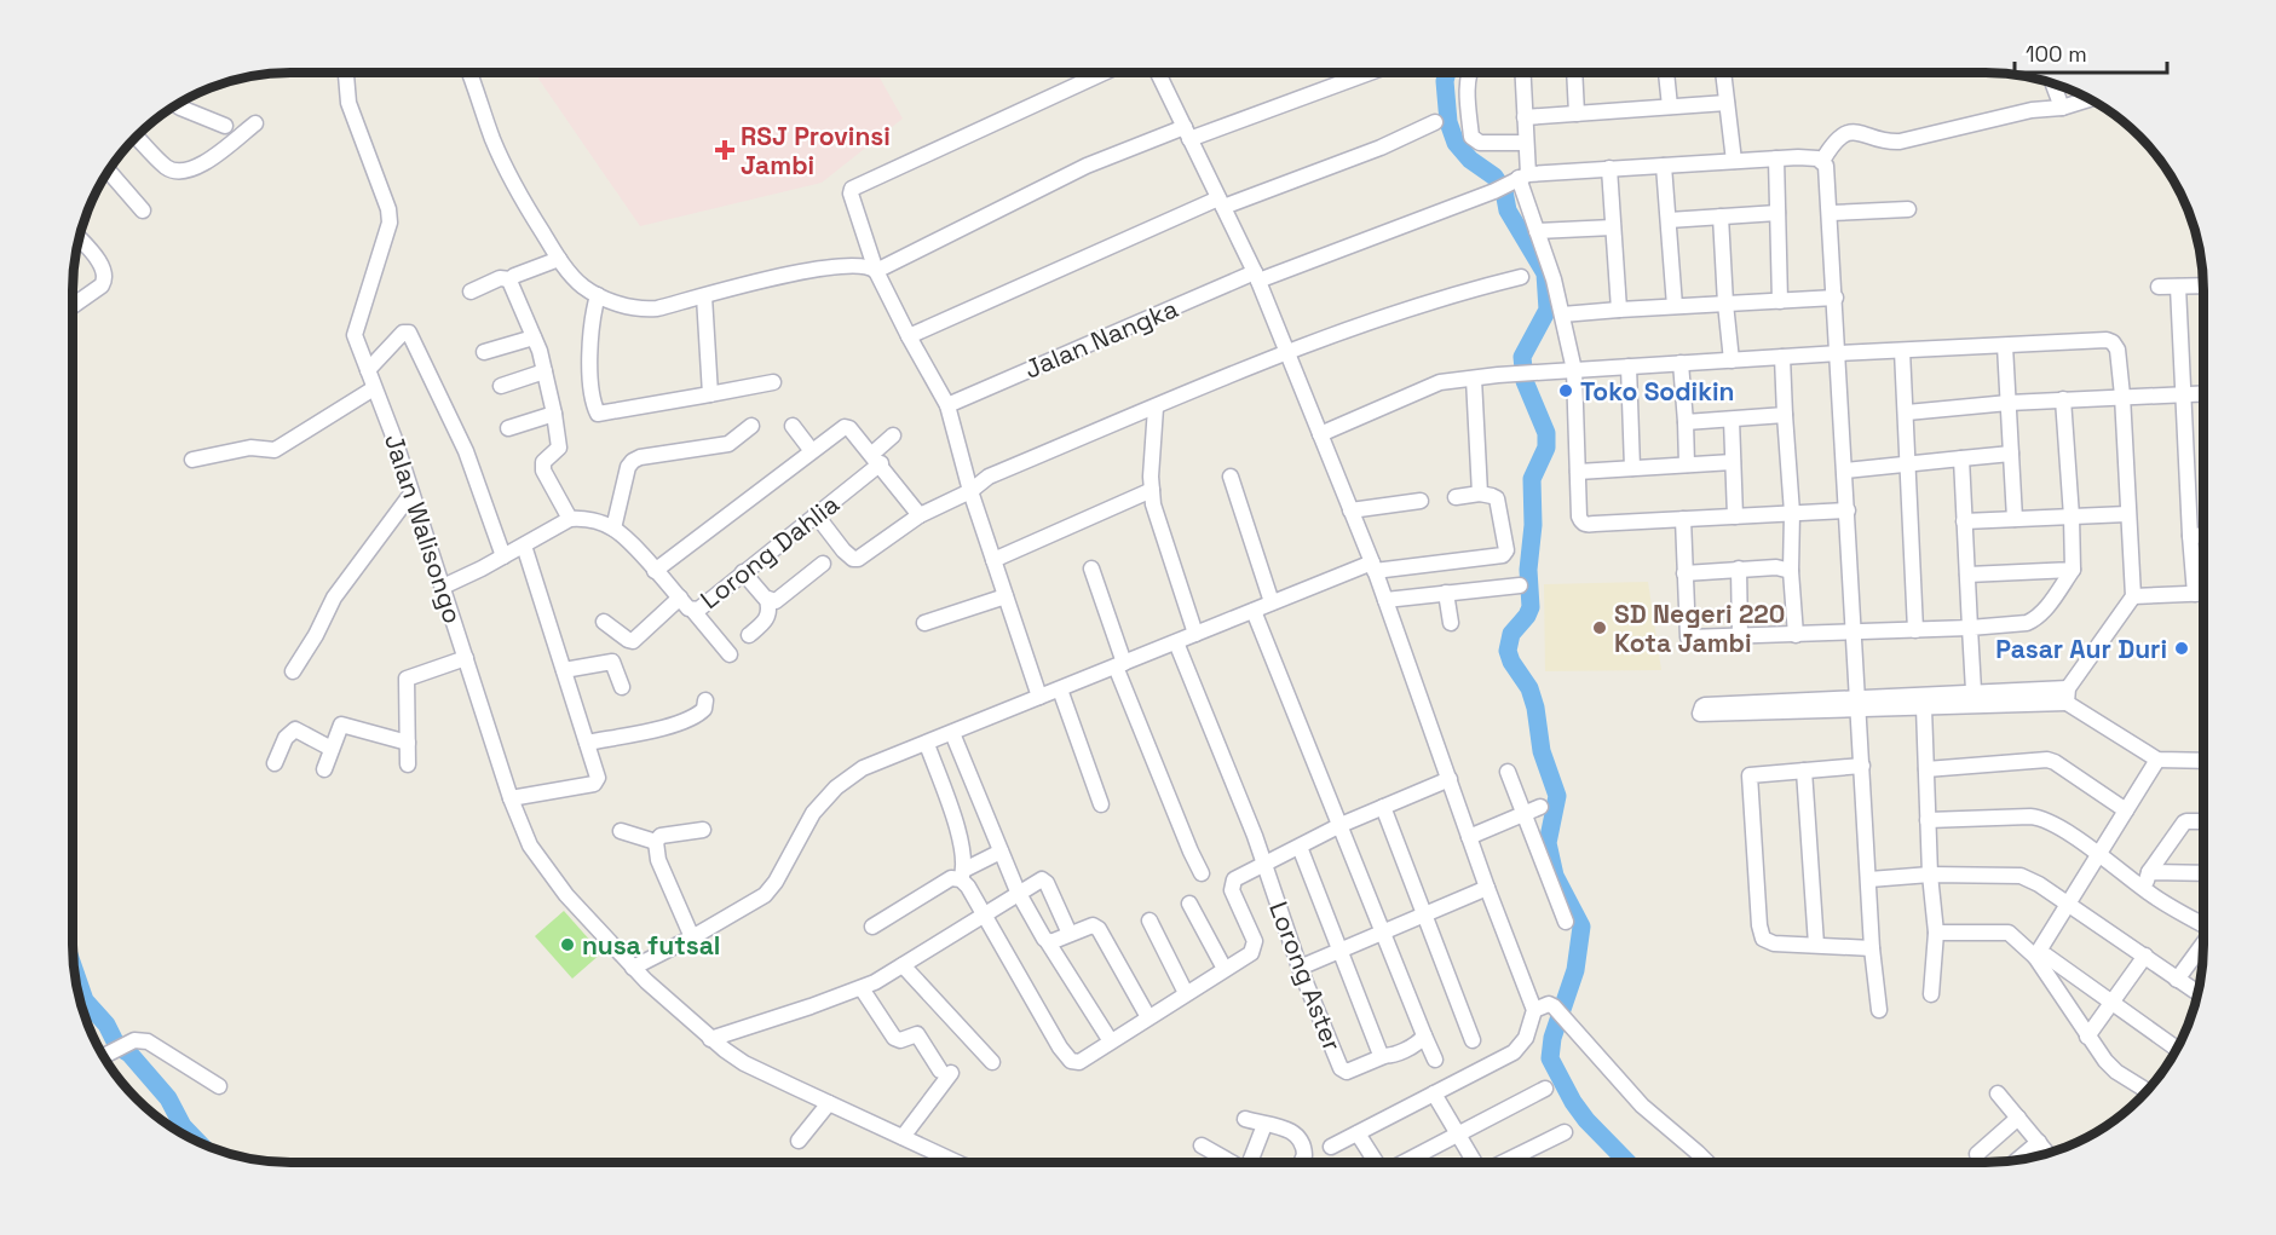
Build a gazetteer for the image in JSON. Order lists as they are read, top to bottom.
{
  "streets": {
    "street": [
      "Jalan Nangka",
      "Jalan Walisongo",
      "Lorong Dahlia",
      "Lorong Aster"
    ]
  },
  "places": {
    "health": ["RSJ Provinsi Jambi"],
    "other": [
      "Toko Sodikin",
      "SD Negeri 220 Kota Jambi",
      "Pasar Aur Duri",
      "nusa futsal"
    ]
  },
  "scale_bar": "100 m"
}
